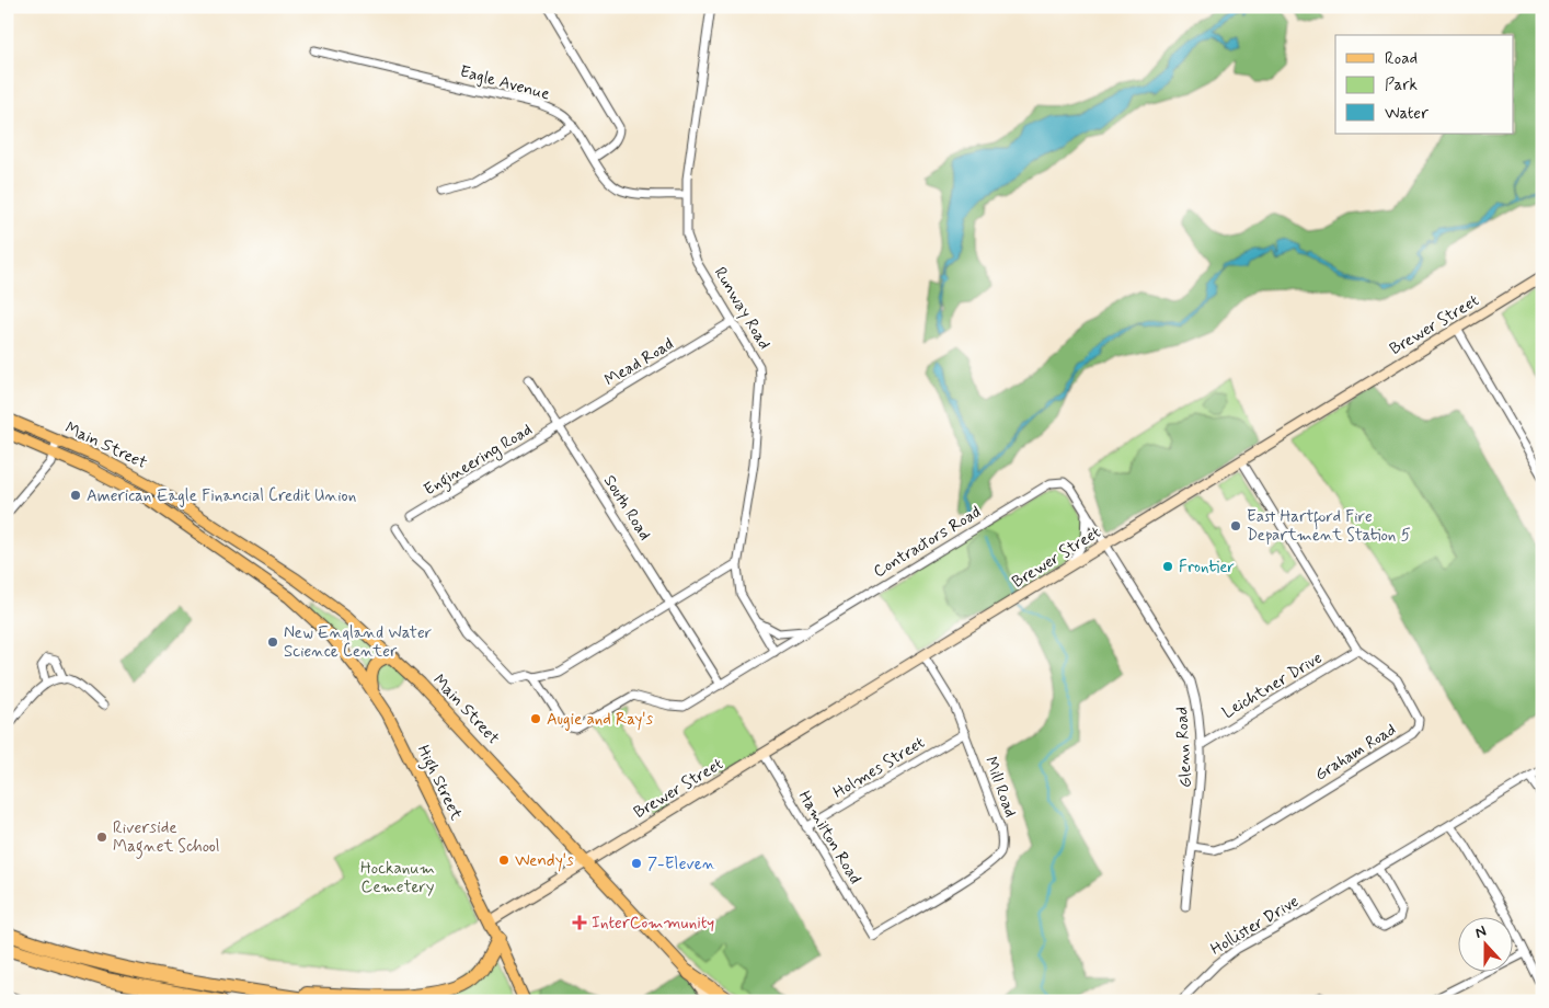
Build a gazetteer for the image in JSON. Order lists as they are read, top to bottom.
{
  "streets": {
    "main road": ["Brewer Street", "Main Street", "High Street"],
    "street": [
      "Eagle Avenue",
      "Runway Road",
      "Mead Road",
      "Engineering Road",
      "South Road",
      "Contractors Road",
      "Leichtner Drive",
      "Glenn Road",
      "Graham Road",
      "Holmes Street",
      "Mill Road",
      "Hamilton Road",
      "Hollister Drive"
    ]
  },
  "crossings": [
    ["Eagle Avenue", "Runway Road"],
    ["Runway Road", "Mead Road"],
    ["Runway Road", "Contractors Road"],
    ["Brewer Street", "Main Street"],
    ["Brewer Street", "Contractors Road"],
    ["Brewer Street", "Glenn Road"],
    ["Brewer Street", "Graham Road"],
    ["Brewer Street", "High Street"],
    ["Brewer Street", "Mill Road"],
    ["Brewer Street", "Hamilton Road"],
    ["Mead Road", "Engineering Road"],
    ["Mead Road", "South Road"],
    ["Main Street", "High Street"],
    ["Engineering Road", "South Road"],
    ["South Road", "Contractors Road"],
    ["Contractors Road", "Glenn Road"],
    ["Leichtner Drive", "Glenn Road"],
    ["Leichtner Drive", "Graham Road"],
    ["Glenn Road", "Graham Road"],
    ["Holmes Street", "Mill Road"],
    ["Holmes Street", "Hamilton Road"],
    ["Mill Road", "Hamilton Road"]
  ],
  "parks": ["Hockanum Cemetery"],
  "places": {
    "other": [
      "American Eagle Financial Credit Union",
      "East Hartford Fire Department Station 5",
      "Frontier",
      "New England Water Science Center",
      "Augie and Ray's",
      "Riverside Magnet School",
      "Wendy's",
      "7-Eleven"
    ],
    "health": ["InterCommunity"]
  },
  "legend": ["Road", "Park", "Water"],
  "north": "top"
}
